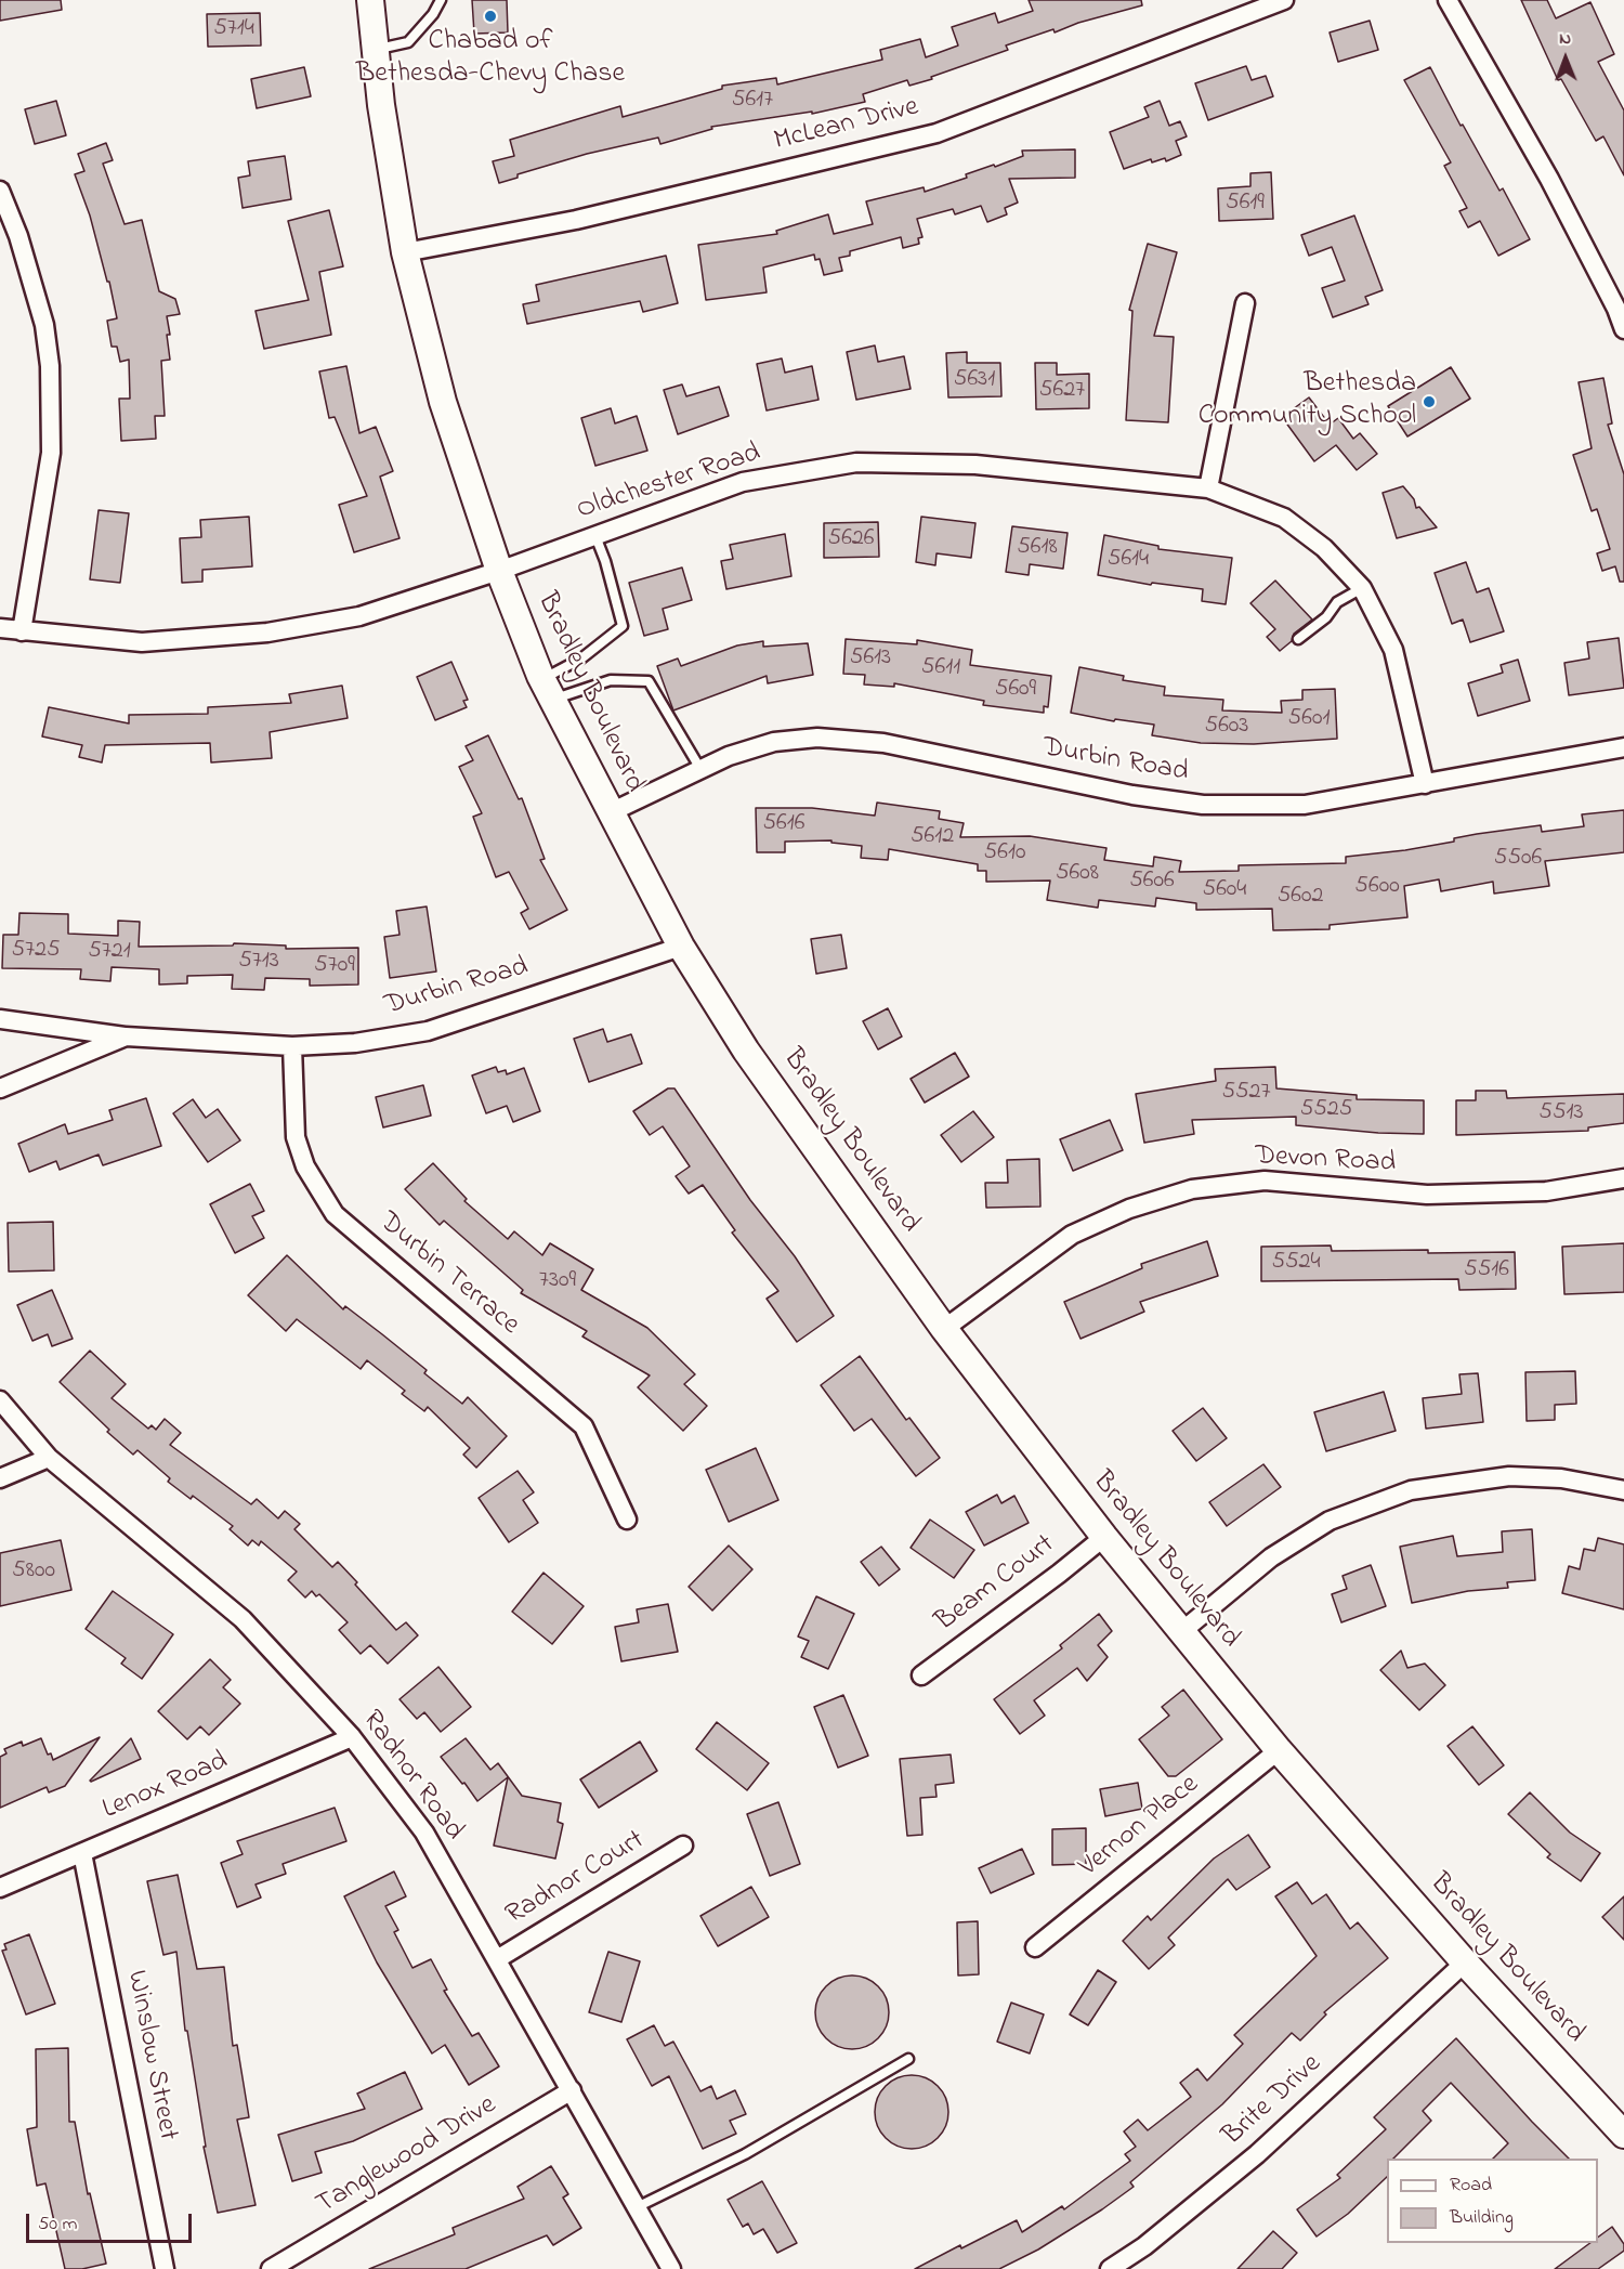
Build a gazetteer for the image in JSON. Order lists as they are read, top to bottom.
{
  "streets": {
    "main road": ["Bradley Boulevard"],
    "street": [
      "McLean Drive",
      "Oldchester Road",
      "Durbin Road",
      "Devon Road",
      "Durbin Terrace",
      "Beam Court",
      "Radnor Road",
      "Lenox Road",
      "Vernon Place",
      "Radnor Court",
      "Winslow Street",
      "Brite Drive",
      "Tanglewood Drive"
    ]
  },
  "crossings": [
    ["McLean Drive", "Bradley Boulevard"],
    ["Oldchester Road", "Bradley Boulevard"],
    ["Oldchester Road", "Durbin Road"],
    ["Bradley Boulevard", "Durbin Road"],
    ["Bradley Boulevard", "Devon Road"],
    ["Bradley Boulevard", "Beam Court"],
    ["Bradley Boulevard", "Vernon Place"],
    ["Bradley Boulevard", "Brite Drive"],
    ["Durbin Road", "Durbin Terrace"],
    ["Radnor Road", "Lenox Road"],
    ["Radnor Road", "Radnor Court"],
    ["Radnor Road", "Tanglewood Drive"],
    ["Lenox Road", "Winslow Street"]
  ],
  "places": ["Chabad of Bethesda-Chevy Chase", "Bethesda Community School"],
  "house_numbers": [
    "5714",
    "5617",
    "5619",
    "5631",
    "5627",
    "5626",
    "5618",
    "5614",
    "5613",
    "5611",
    "5609",
    "5601",
    "5603",
    "5616",
    "5612",
    "5610",
    "5506",
    "5608",
    "5606",
    "5600",
    "5604",
    "5602",
    "5725",
    "5721",
    "5713",
    "5709",
    "5527",
    "5525",
    "5513",
    "5524",
    "5516",
    "7309",
    "5800"
  ],
  "legend": ["Road", "Building"],
  "scale_bar": "50 m",
  "north": "top"
}
